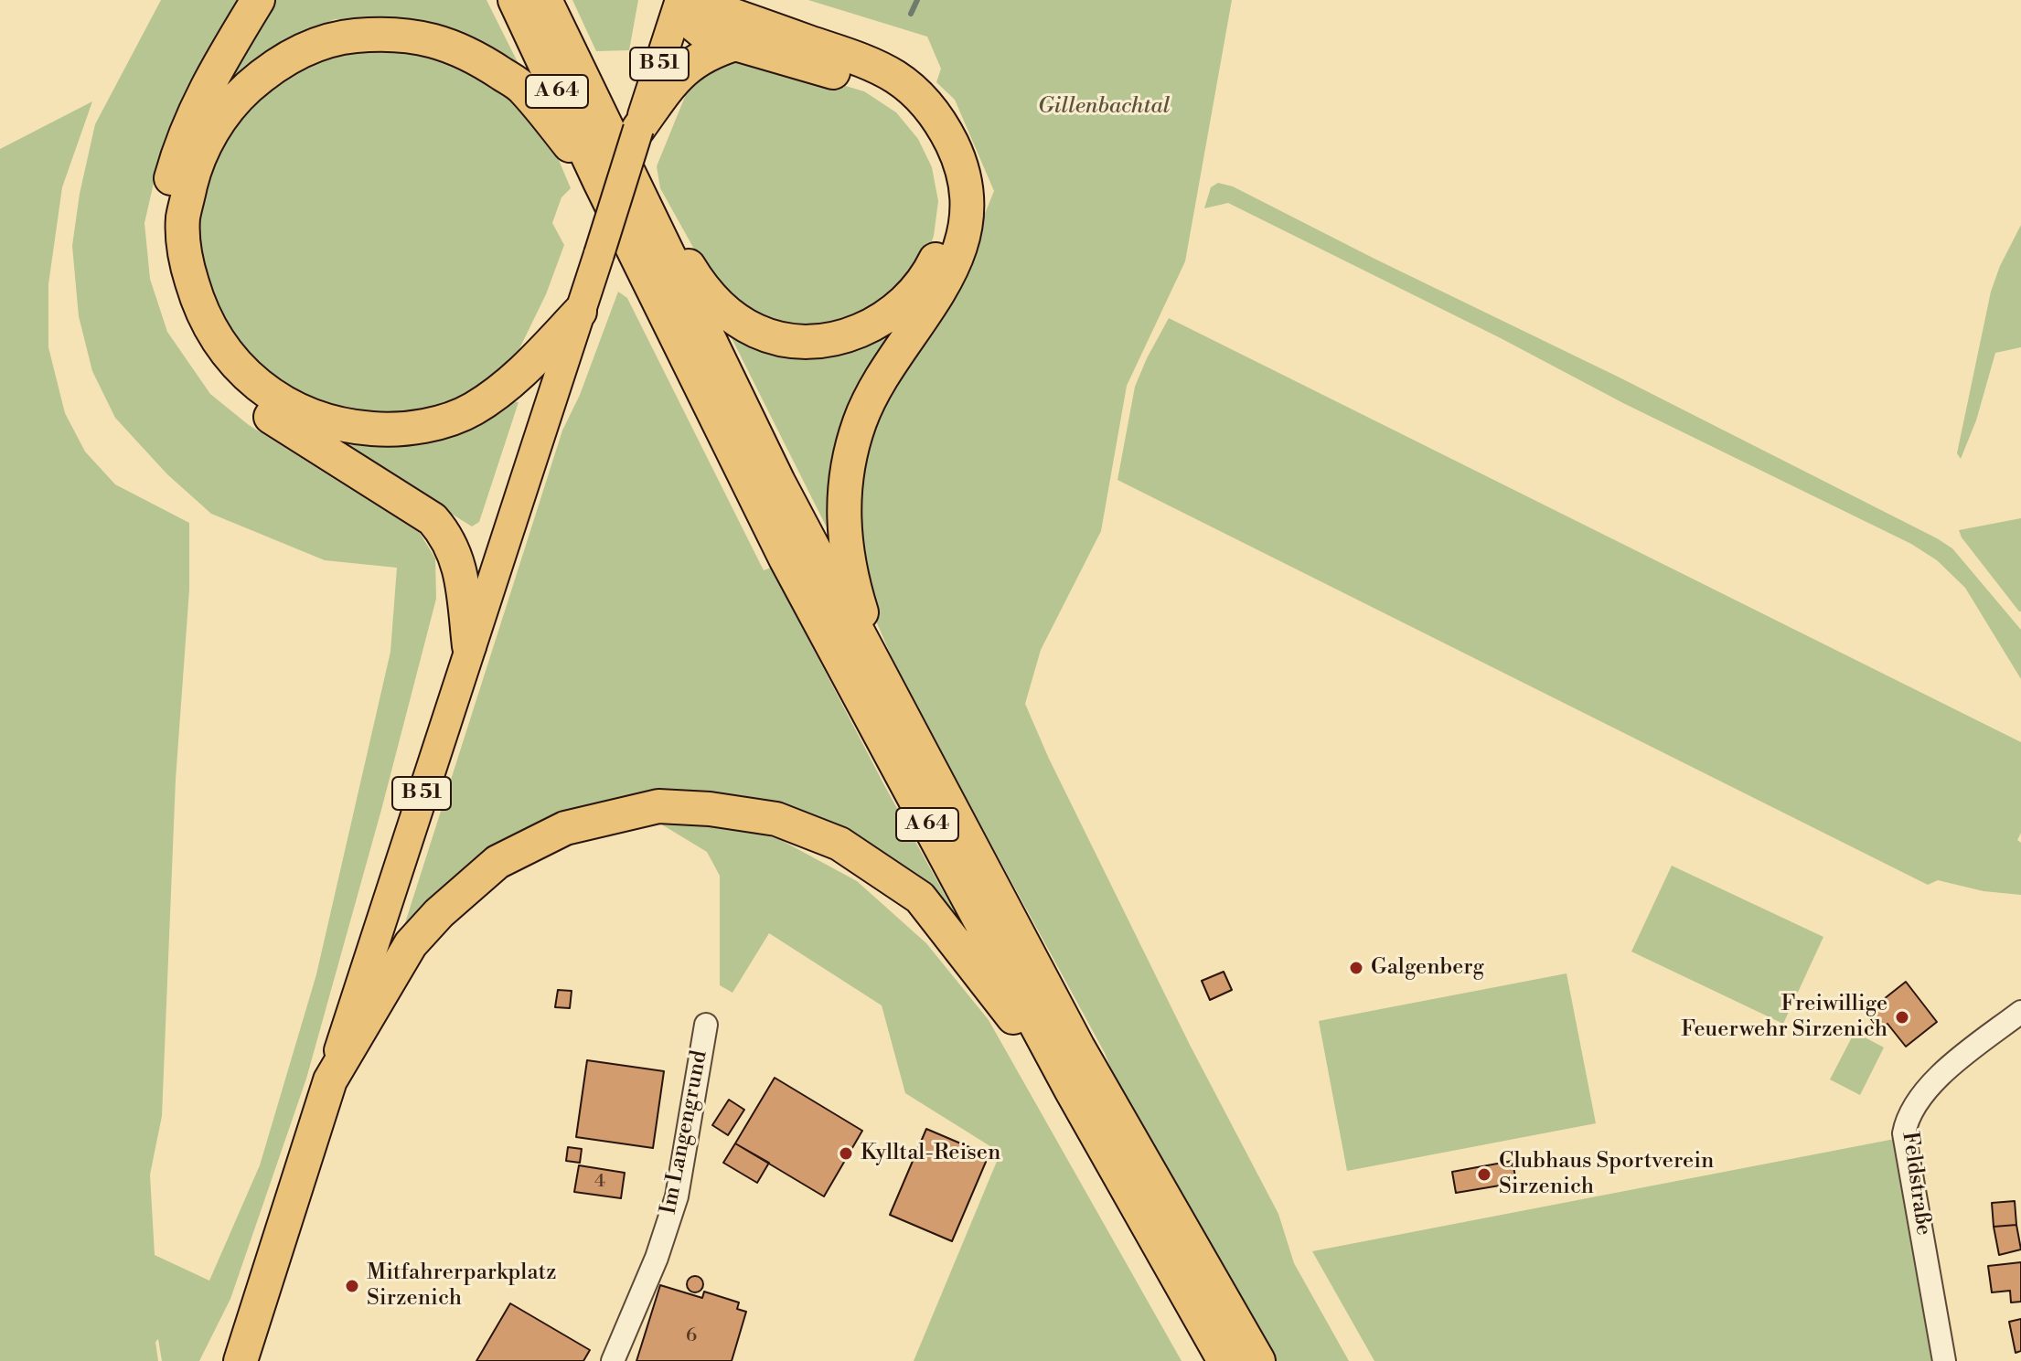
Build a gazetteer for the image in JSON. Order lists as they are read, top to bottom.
{
  "streets": {
    "highway": ["B 51", "A 64"],
    "street": ["Im Langengrund", "Feldstraße"]
  },
  "crossings": [
    ["B 51", "A 64"]
  ],
  "parks": ["Gillenbachtal"],
  "places": [
    "Galgenberg",
    "Freiwillige Feuerwehr Sirzenich",
    "Kylltal-Reisen",
    "Clubhaus Sportverein Sirzenich",
    "Mitfahrerparkplatz Sirzenich"
  ],
  "house_numbers": ["4", "6"]
}
